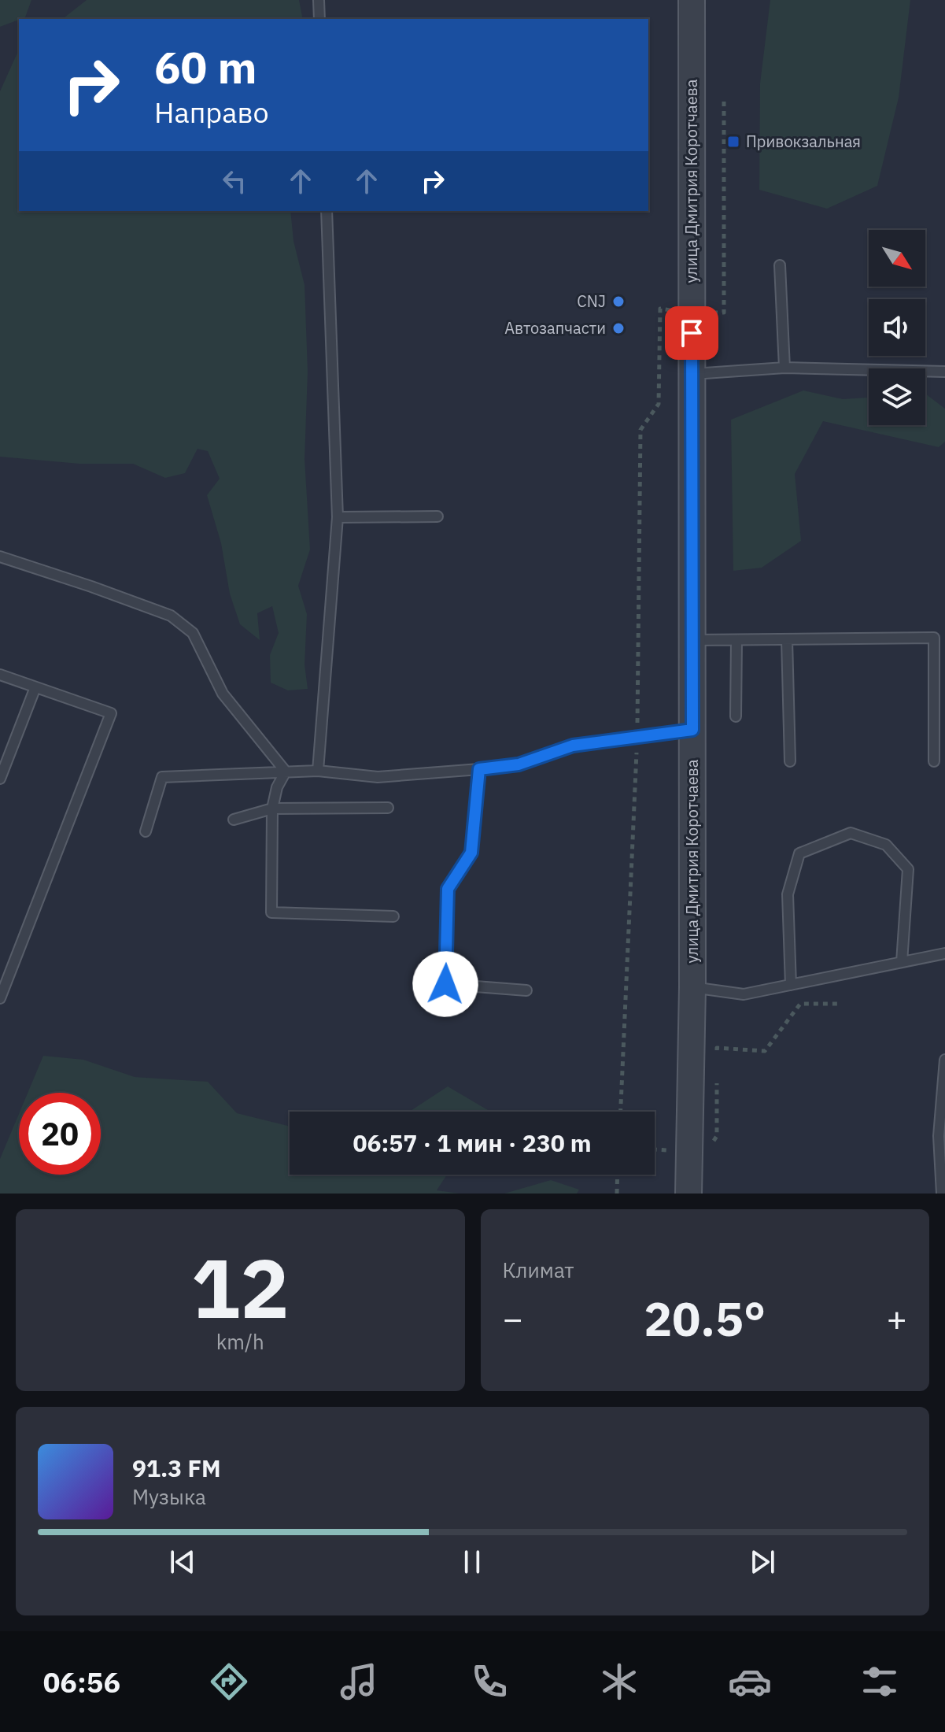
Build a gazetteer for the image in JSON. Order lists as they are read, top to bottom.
{
  "streets": {
    "street": ["улица Дмитрия Коротчаева"]
  },
  "places": {
    "transit": ["Привокзальная"],
    "other": ["CNJ", "Автозапчасти"]
  },
  "north": "bottom right",
  "page": {
    "turn": ["60 m", "Направо"],
    "limit": "20",
    "trip": "06:57 · 1 мин · 230 m",
    "tile": [
      ["12", "km/h"],
      "Климат"
    ],
    "heat": ["−", "20.5°", "+"],
    "song": ["91.3 FM", "Музыка"],
    "tabs": "06:56"
  }
}
